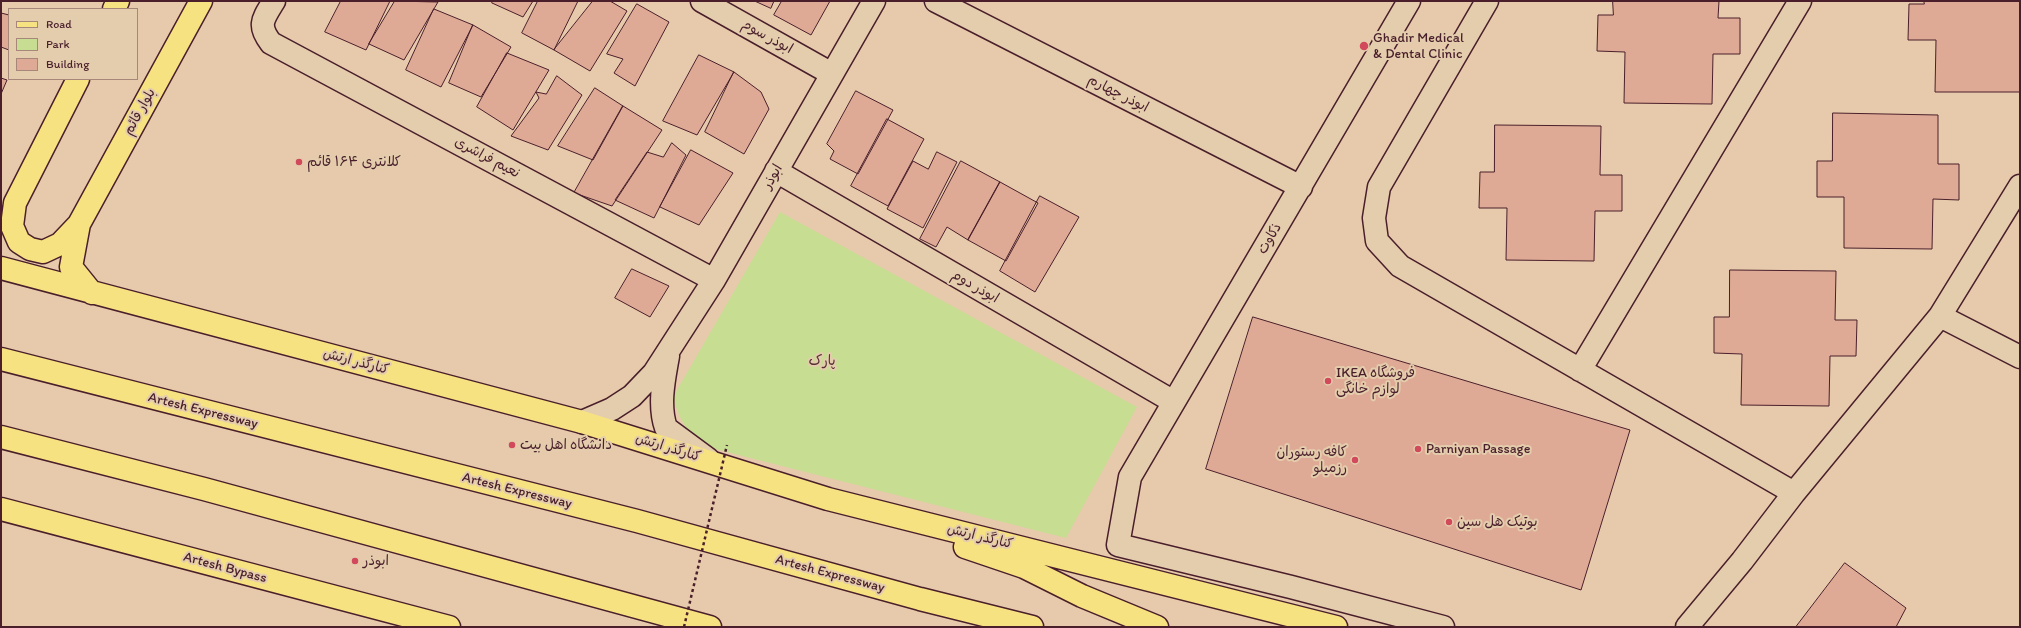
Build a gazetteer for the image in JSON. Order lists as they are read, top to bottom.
{
  "streets": {
    "main road": [
      "بلوار قائم",
      "کنارگذر ارتش",
      "Artesh Expressway",
      "Artesh Bypass"
    ],
    "street": [
      "ابوذر سوم",
      "ابوذر چهارم",
      "نعیم فراشری",
      "ابوذر",
      "ذکاوت",
      "ابوذر دوم"
    ]
  },
  "crossings": [
    ["ابوذر سوم", "ابوذر"],
    ["ابوذر چهارم", "ذکاوت"],
    ["نعیم فراشری", "ابوذر"],
    ["ابوذر", "ابوذر دوم"],
    ["ابوذر", "کنارگذر ارتش"],
    ["ذکاوت", "ابوذر دوم"]
  ],
  "parks": ["پارک"],
  "places": [
    "Ghadir Medical & Dental Clinic",
    "کلانتری ۱۶۴ قائم",
    "IKEA فروشگاه لوازم خانگی",
    "دانشگاه اهل بیت",
    "Parniyan Passage",
    "کافه رستوران رزمیلو",
    "بوتیک هل سین",
    "ابوذر"
  ],
  "legend": ["Road", "Park", "Building"]
}
